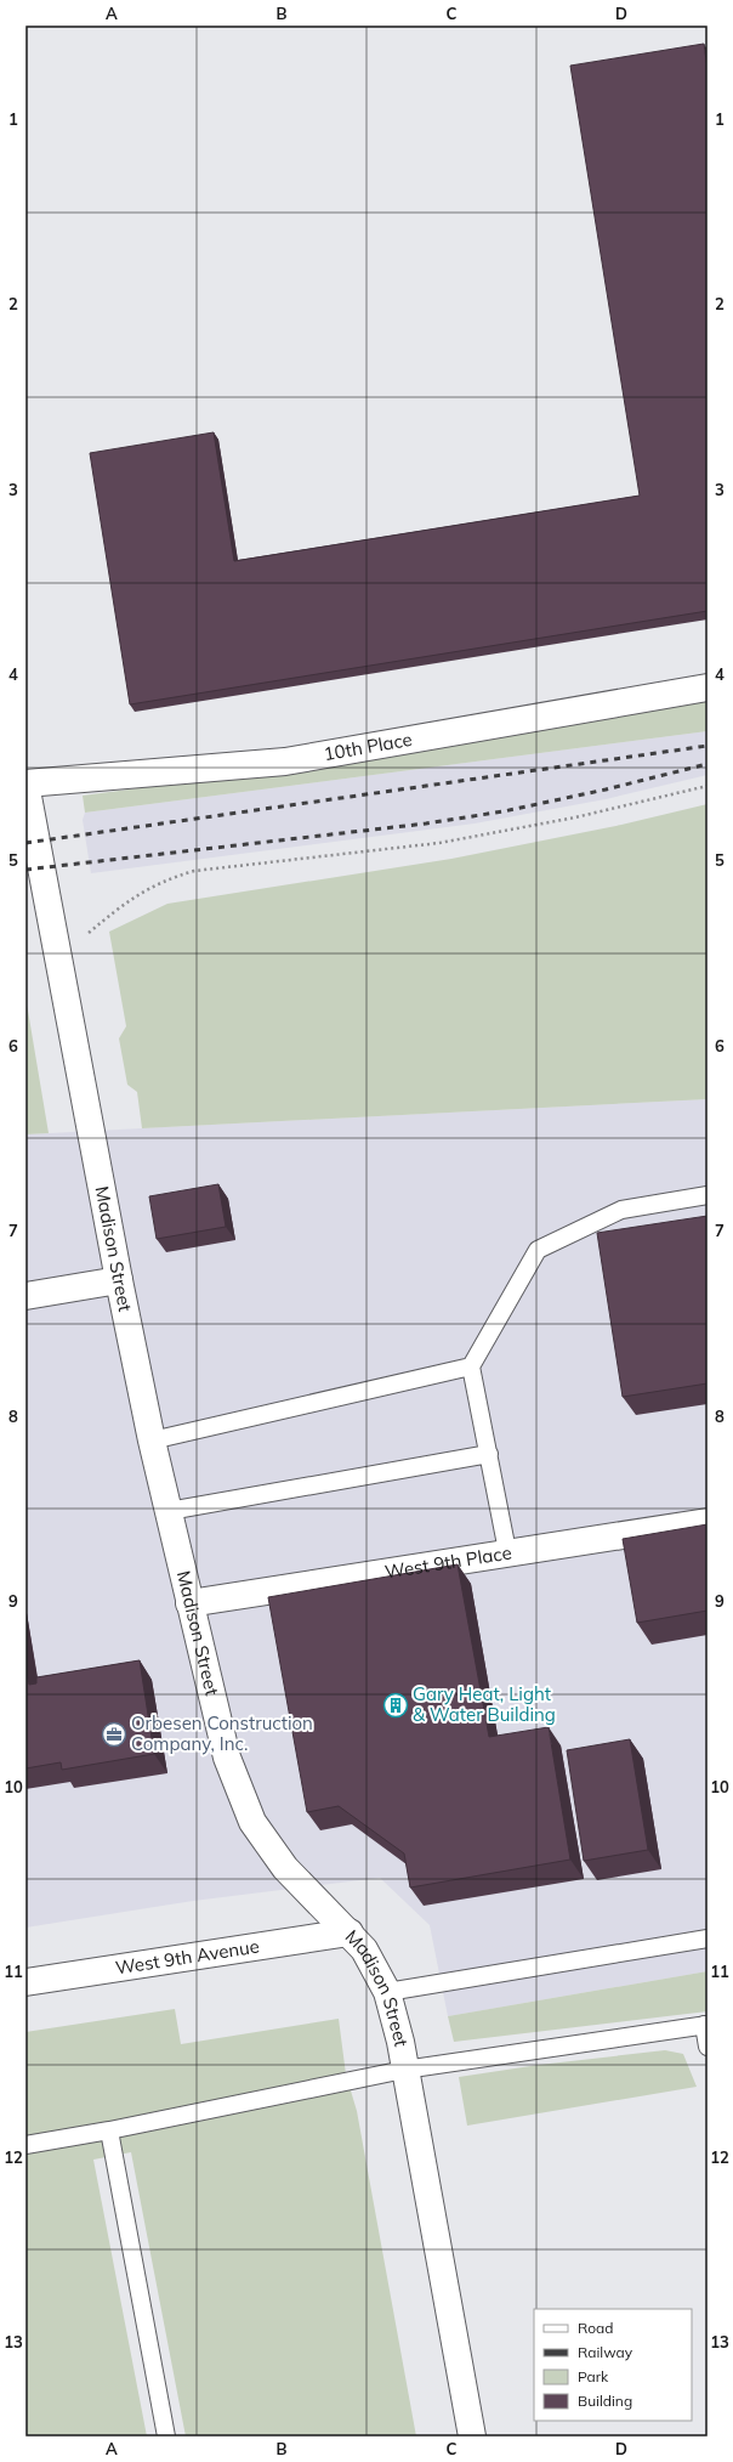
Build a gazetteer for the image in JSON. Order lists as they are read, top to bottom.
{
  "streets": {
    "street": [
      "10th Place",
      "Madison Street",
      "West 9th Place",
      "West 9th Avenue"
    ]
  },
  "crossings": [
    ["10th Place", "Madison Street"],
    ["Madison Street", "West 9th Place"],
    ["Madison Street", "West 9th Avenue"]
  ],
  "places": {
    "building": ["Gary Heat, Light & Water Building"],
    "office": ["Orbesen Construction Company, Inc."]
  },
  "legend": [
    "Road",
    "Railway",
    "Park",
    "Building"
  ],
  "grid": {
    "columns": [
      "A",
      "B",
      "C",
      "D"
    ],
    "rows": [
      "1",
      "2",
      "3",
      "4",
      "5",
      "6",
      "7",
      "8",
      "9",
      "10",
      "11",
      "12",
      "13"
    ]
  }
}
